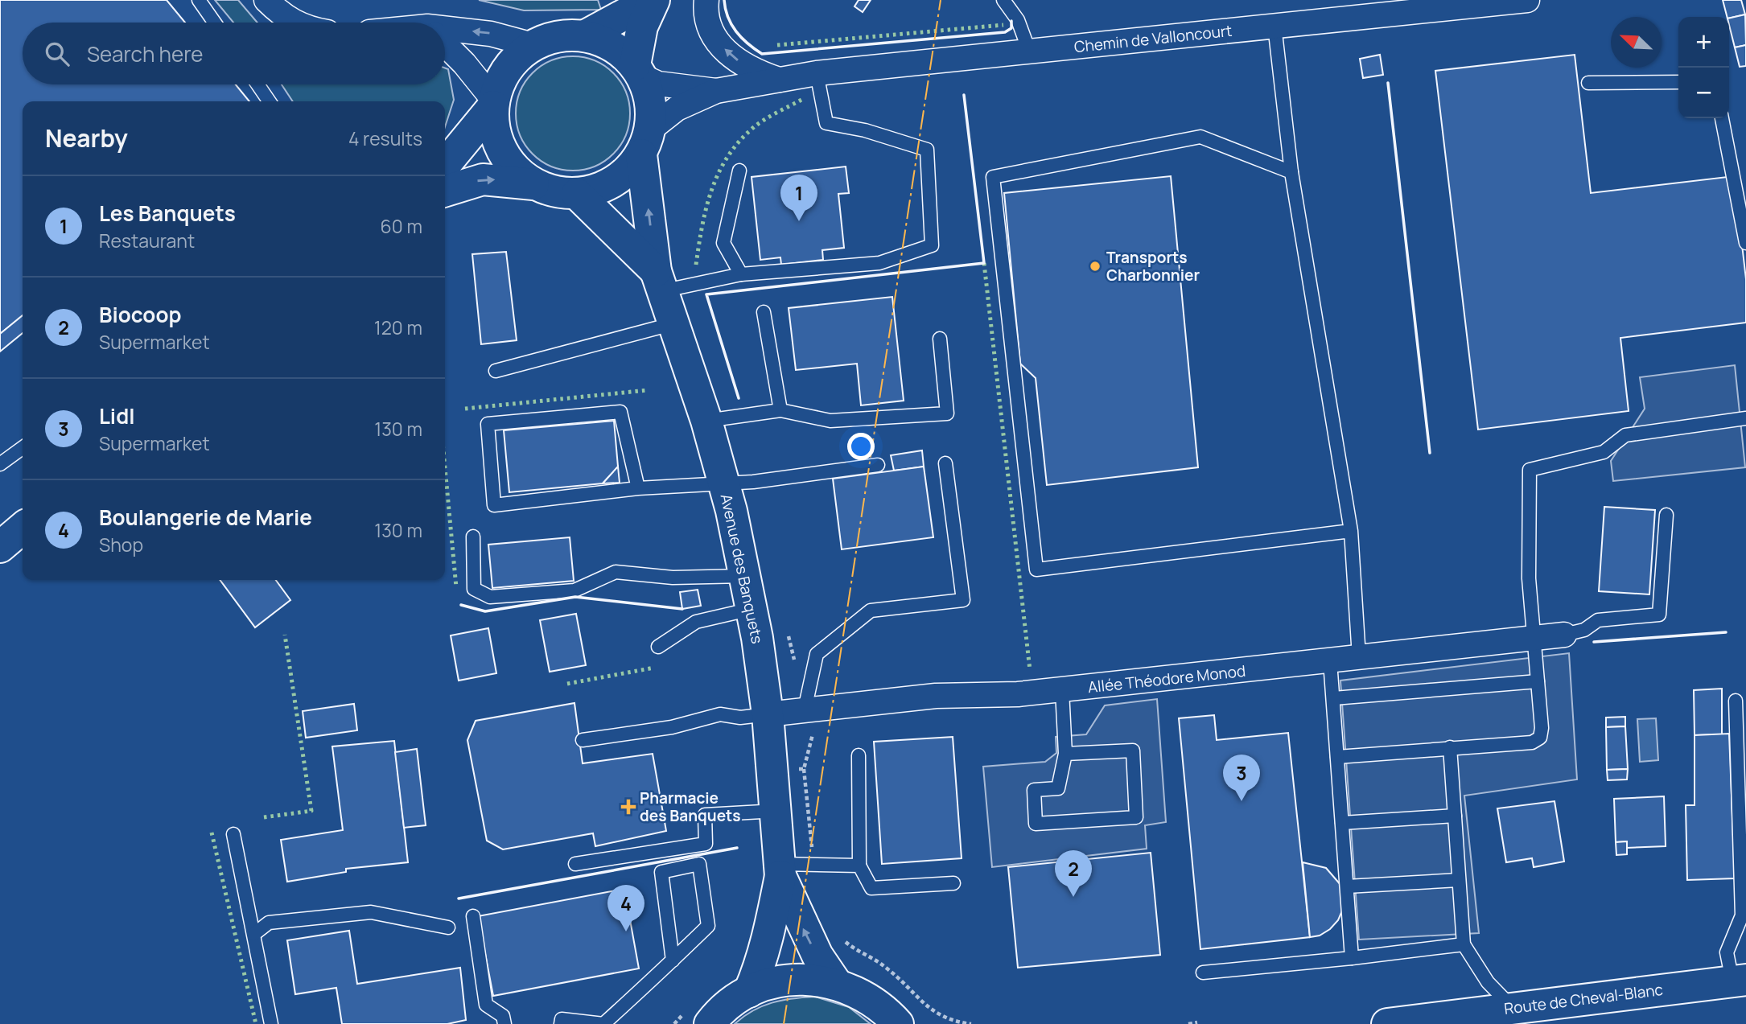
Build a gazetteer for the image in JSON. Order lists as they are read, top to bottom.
{
  "streets": {
    "street": [
      "Chemin de Valloncourt",
      "Avenue des Banquets",
      "Allée Théodore Monod",
      "Route de Cheval-Blanc"
    ]
  },
  "crossings": [
    ["Chemin de Valloncourt", "Avenue des Banquets"],
    ["Avenue des Banquets", "Allée Théodore Monod"]
  ],
  "places": {
    "other": ["Transports Charbonnier"],
    "health": ["Pharmacie des Banquets"]
  },
  "north": "top left",
  "page": {
    "map_buttons": ["+", "−"],
    "search": "Search here",
    "heading": ["Nearby", "4 results"],
    "pins": [
      "1",
      "3",
      "2",
      "4"
    ],
    "list": [
      {
        "mark": "1",
        "name": "Les Banquets",
        "note": "Restaurant",
        "value": "60 m"
      },
      {
        "mark": "2",
        "name": "Biocoop",
        "note": "Supermarket",
        "value": "120 m"
      },
      {
        "mark": "3",
        "name": "Lidl",
        "note": "Supermarket",
        "value": "130 m"
      },
      {
        "mark": "4",
        "name": "Boulangerie de Marie",
        "note": "Shop",
        "value": "130 m"
      }
    ]
  }
}
